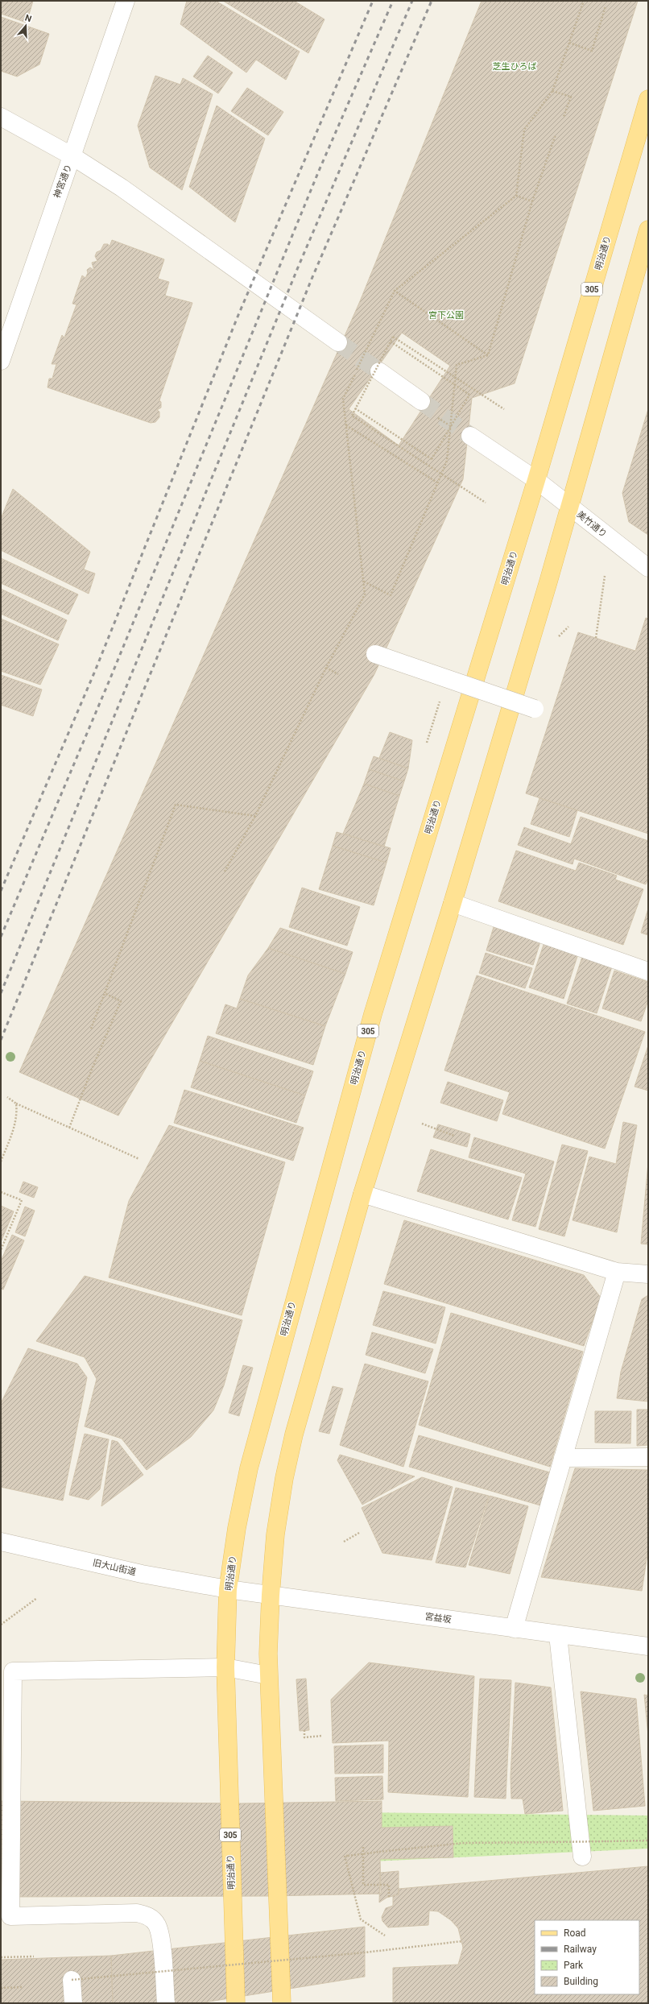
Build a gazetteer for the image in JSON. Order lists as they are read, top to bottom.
{
  "streets": {
    "main road": ["明治通り", "305"],
    "street": [
      "神宮通り",
      "美竹通り",
      "旧大山街道",
      "宮益坂"
    ]
  },
  "crossings": [
    ["明治通り", "美竹通り"],
    ["明治通り", "旧大山街道"],
    ["明治通り", "宮益坂"],
    ["旧大山街道", "宮益坂"]
  ],
  "parks": ["芝生ひろば", "宮下公園"],
  "legend": [
    "Road",
    "Railway",
    "Park",
    "Building"
  ],
  "north": "top"
}
